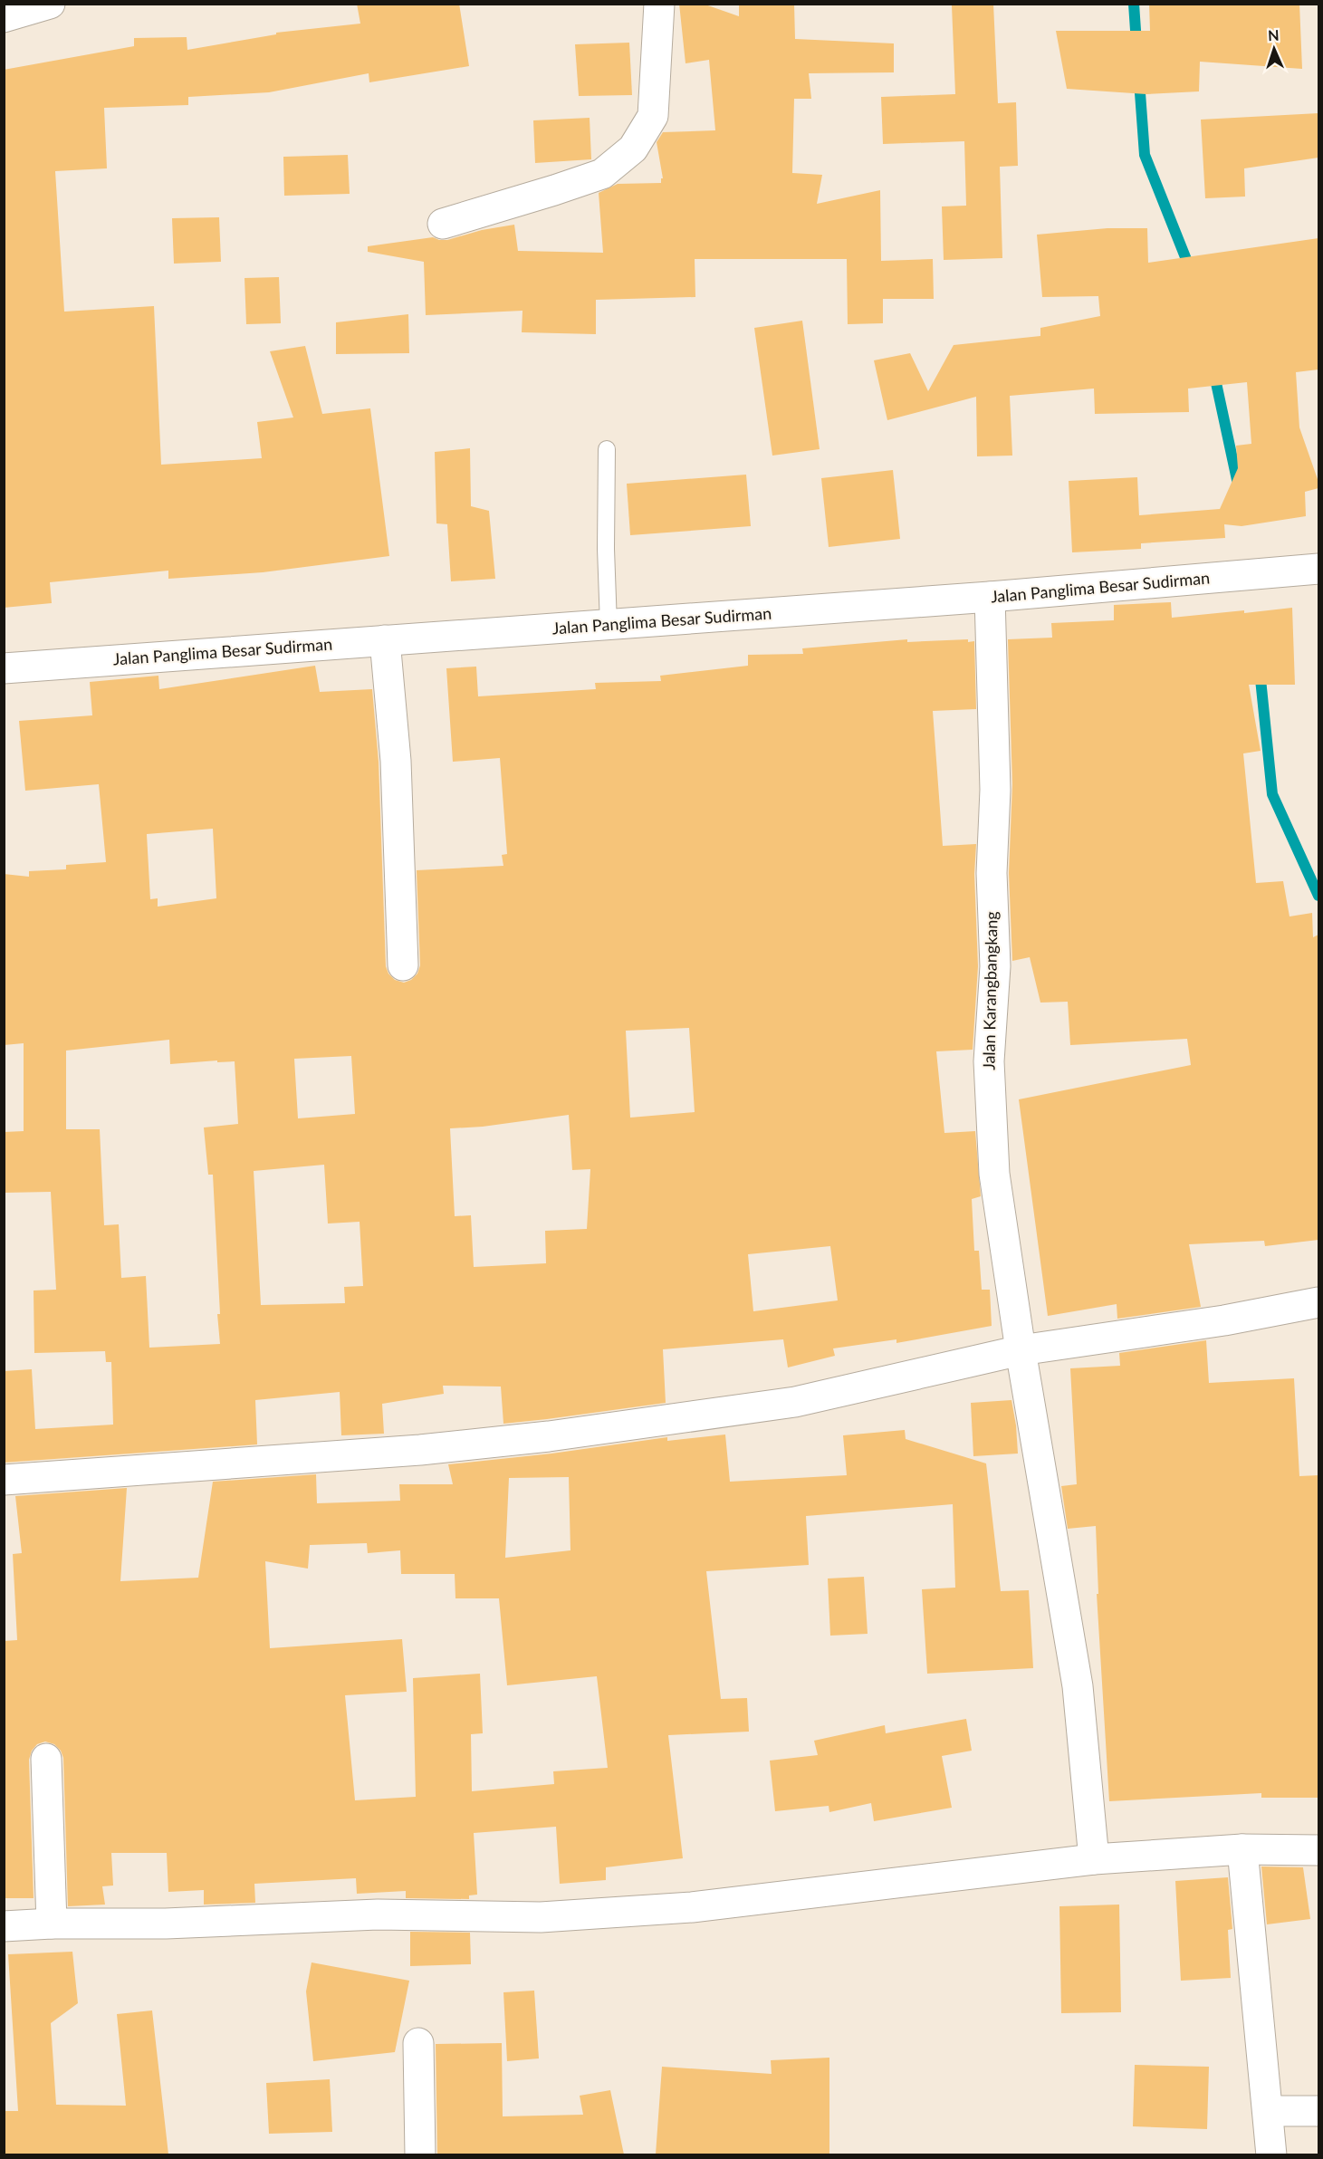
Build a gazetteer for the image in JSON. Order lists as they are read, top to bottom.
{
  "streets": {
    "main road": ["Jalan Panglima Besar Sudirman", "Jalan Karangbangkang"]
  },
  "crossings": [
    ["Jalan Panglima Besar Sudirman", "Jalan Karangbangkang"]
  ],
  "north": "top"
}
